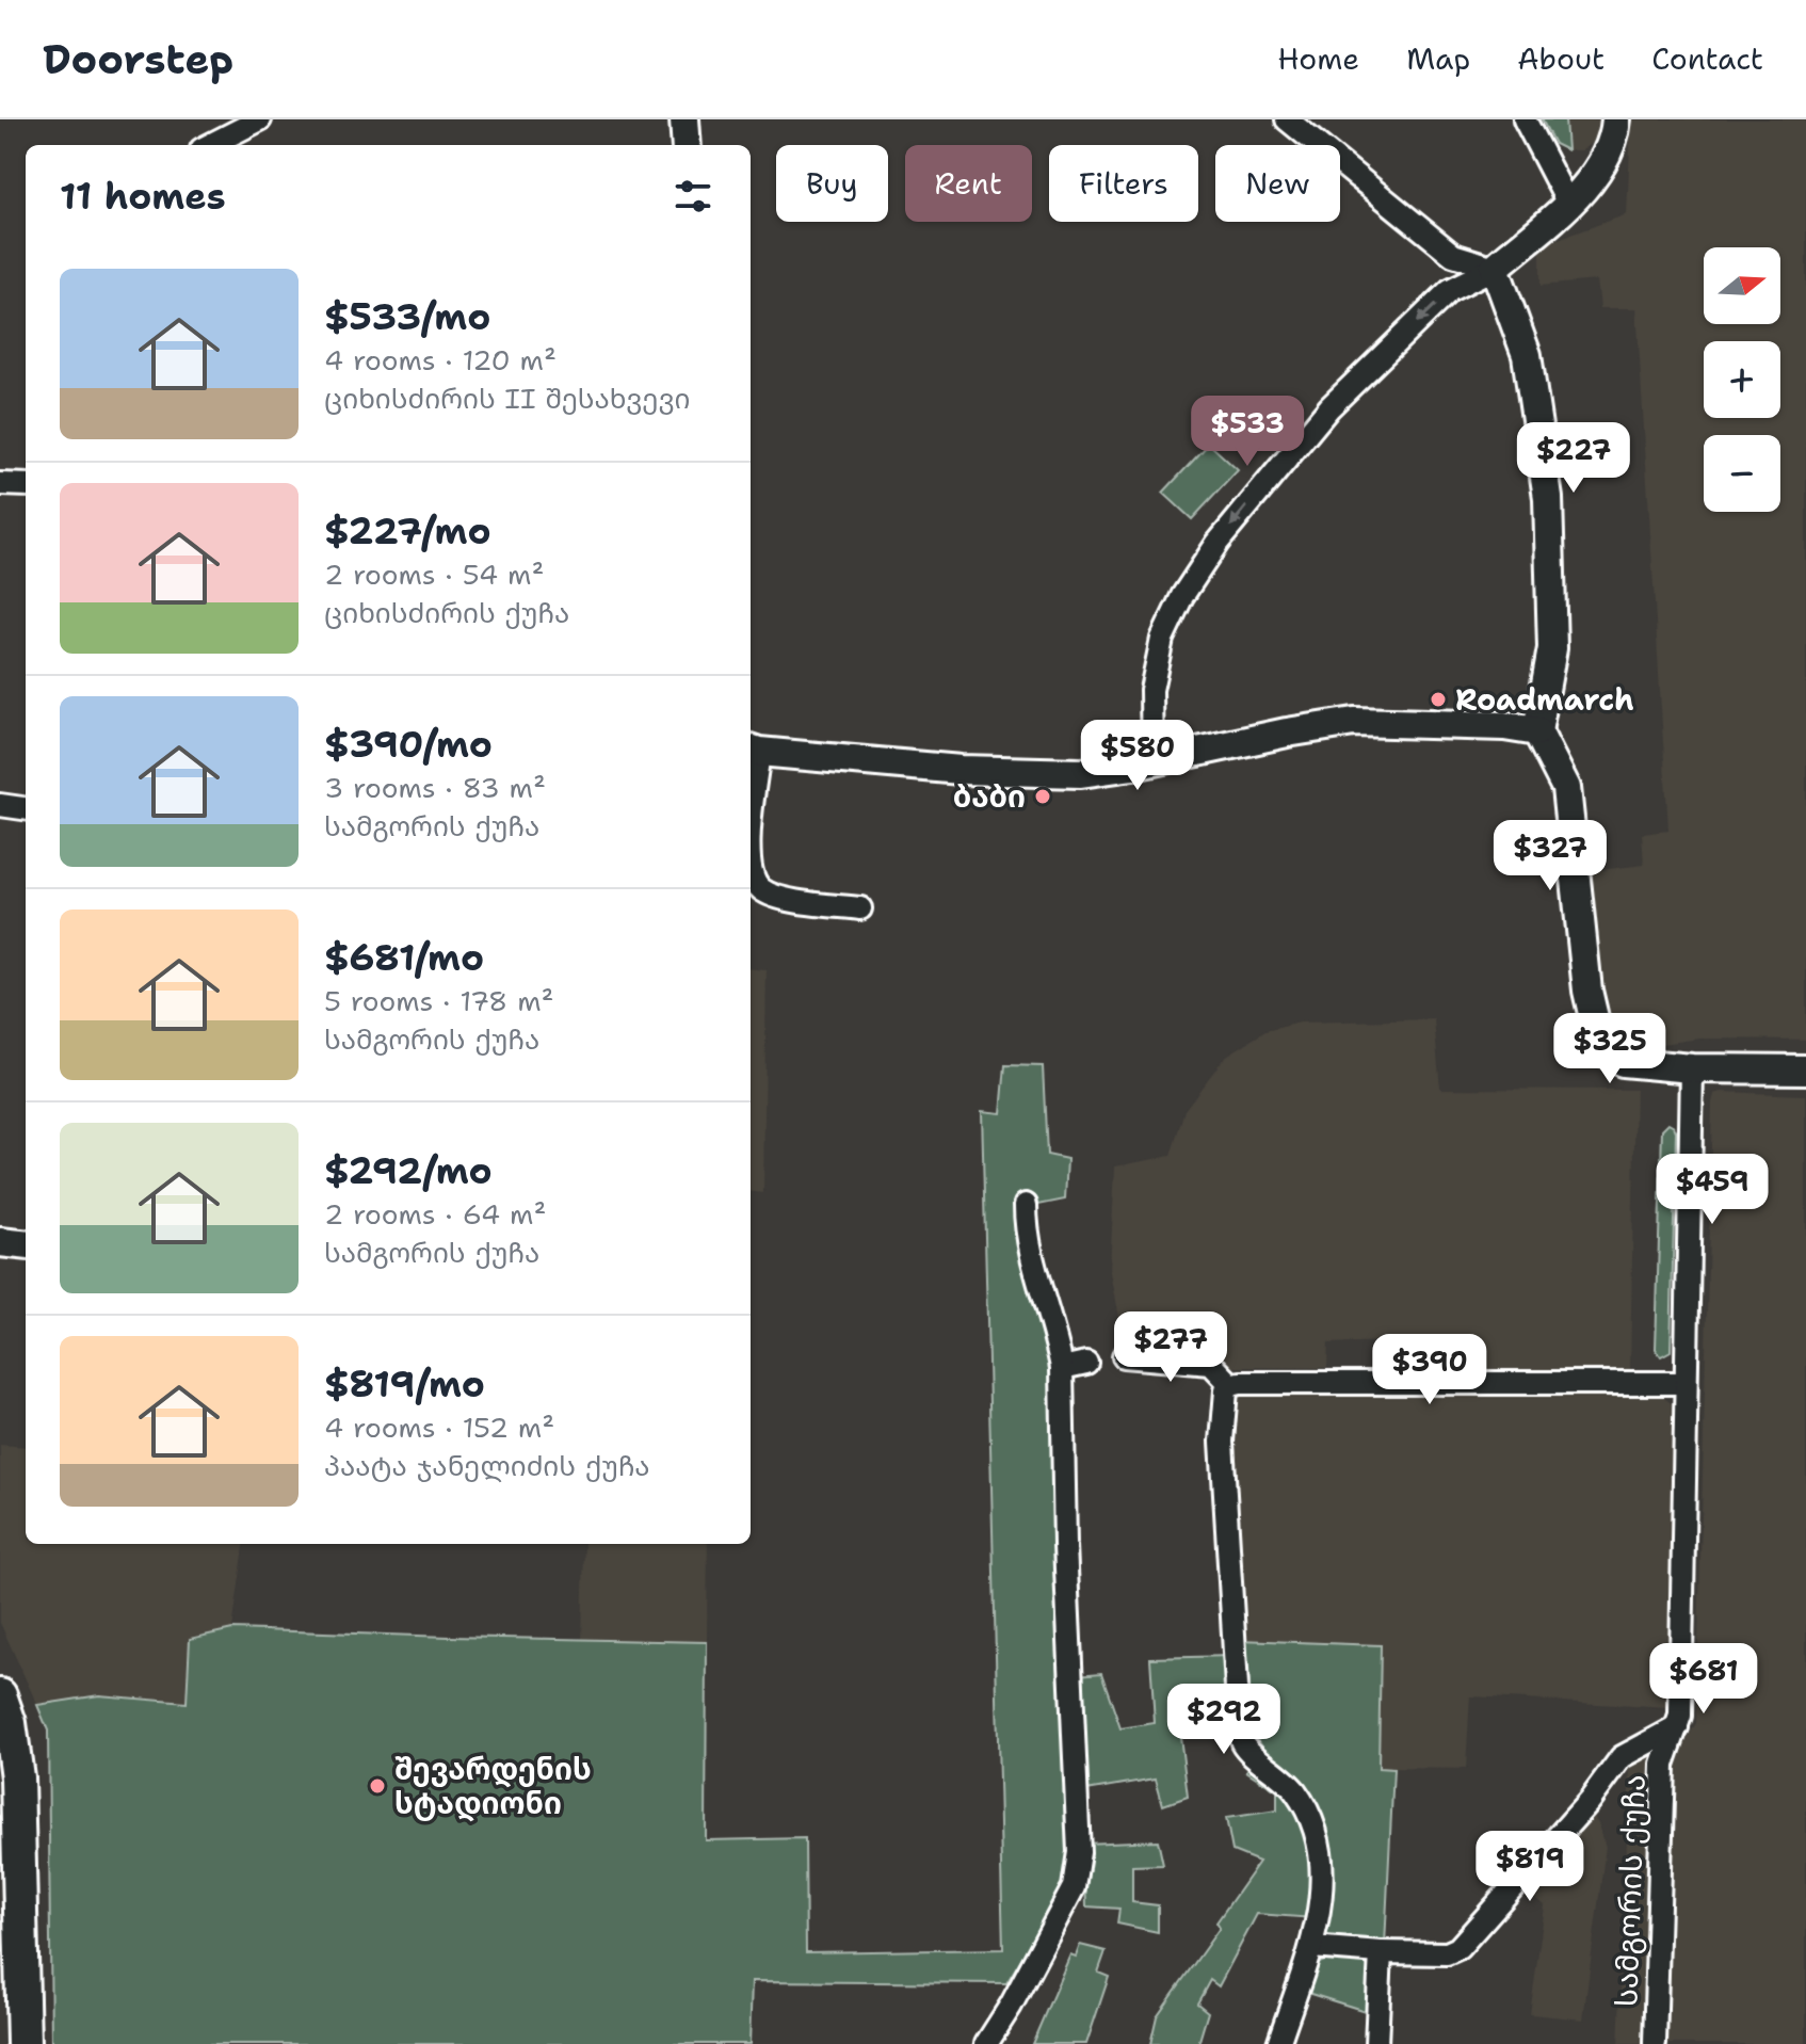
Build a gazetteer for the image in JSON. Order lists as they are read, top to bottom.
{
  "streets": {
    "street": ["სამგორის ქუჩა"]
  },
  "places": ["Roadmarch", "ბაბი", "შევარდენის სტადიონი"],
  "north": "right",
  "page": {
    "header": "Doorstep",
    "nav": [
      "Home",
      "Map",
      "About",
      "Contact"
    ],
    "chip": [
      "Buy",
      "Rent",
      "Filters",
      "New"
    ],
    "heading": "11 homes",
    "map_buttons": ["+", "−"],
    "list": [
      {
        "name": "$533/mo",
        "note": "4 rooms · 120 m² · ციხისძირის II შესახვევი"
      },
      {
        "name": "$227/mo",
        "note": "2 rooms · 54 m² · ციხისძირის ქუჩა"
      },
      {
        "name": "$390/mo",
        "note": "3 rooms · 83 m² · სამგორის ქუჩა"
      },
      {
        "name": "$681/mo",
        "note": "5 rooms · 178 m² · სამგორის ქუჩა"
      },
      {
        "name": "$292/mo",
        "note": "2 rooms · 64 m² · სამგორის ქუჩა"
      },
      {
        "name": "$819/mo",
        "note": "4 rooms · 152 m² · პაატა ჯანელიძის ქუჩა"
      }
    ],
    "price": [
      "$533",
      "$227",
      "$580",
      "$327",
      "$325",
      "$459",
      "$277",
      "$390",
      "$681",
      "$292",
      "$819"
    ]
  }
}
